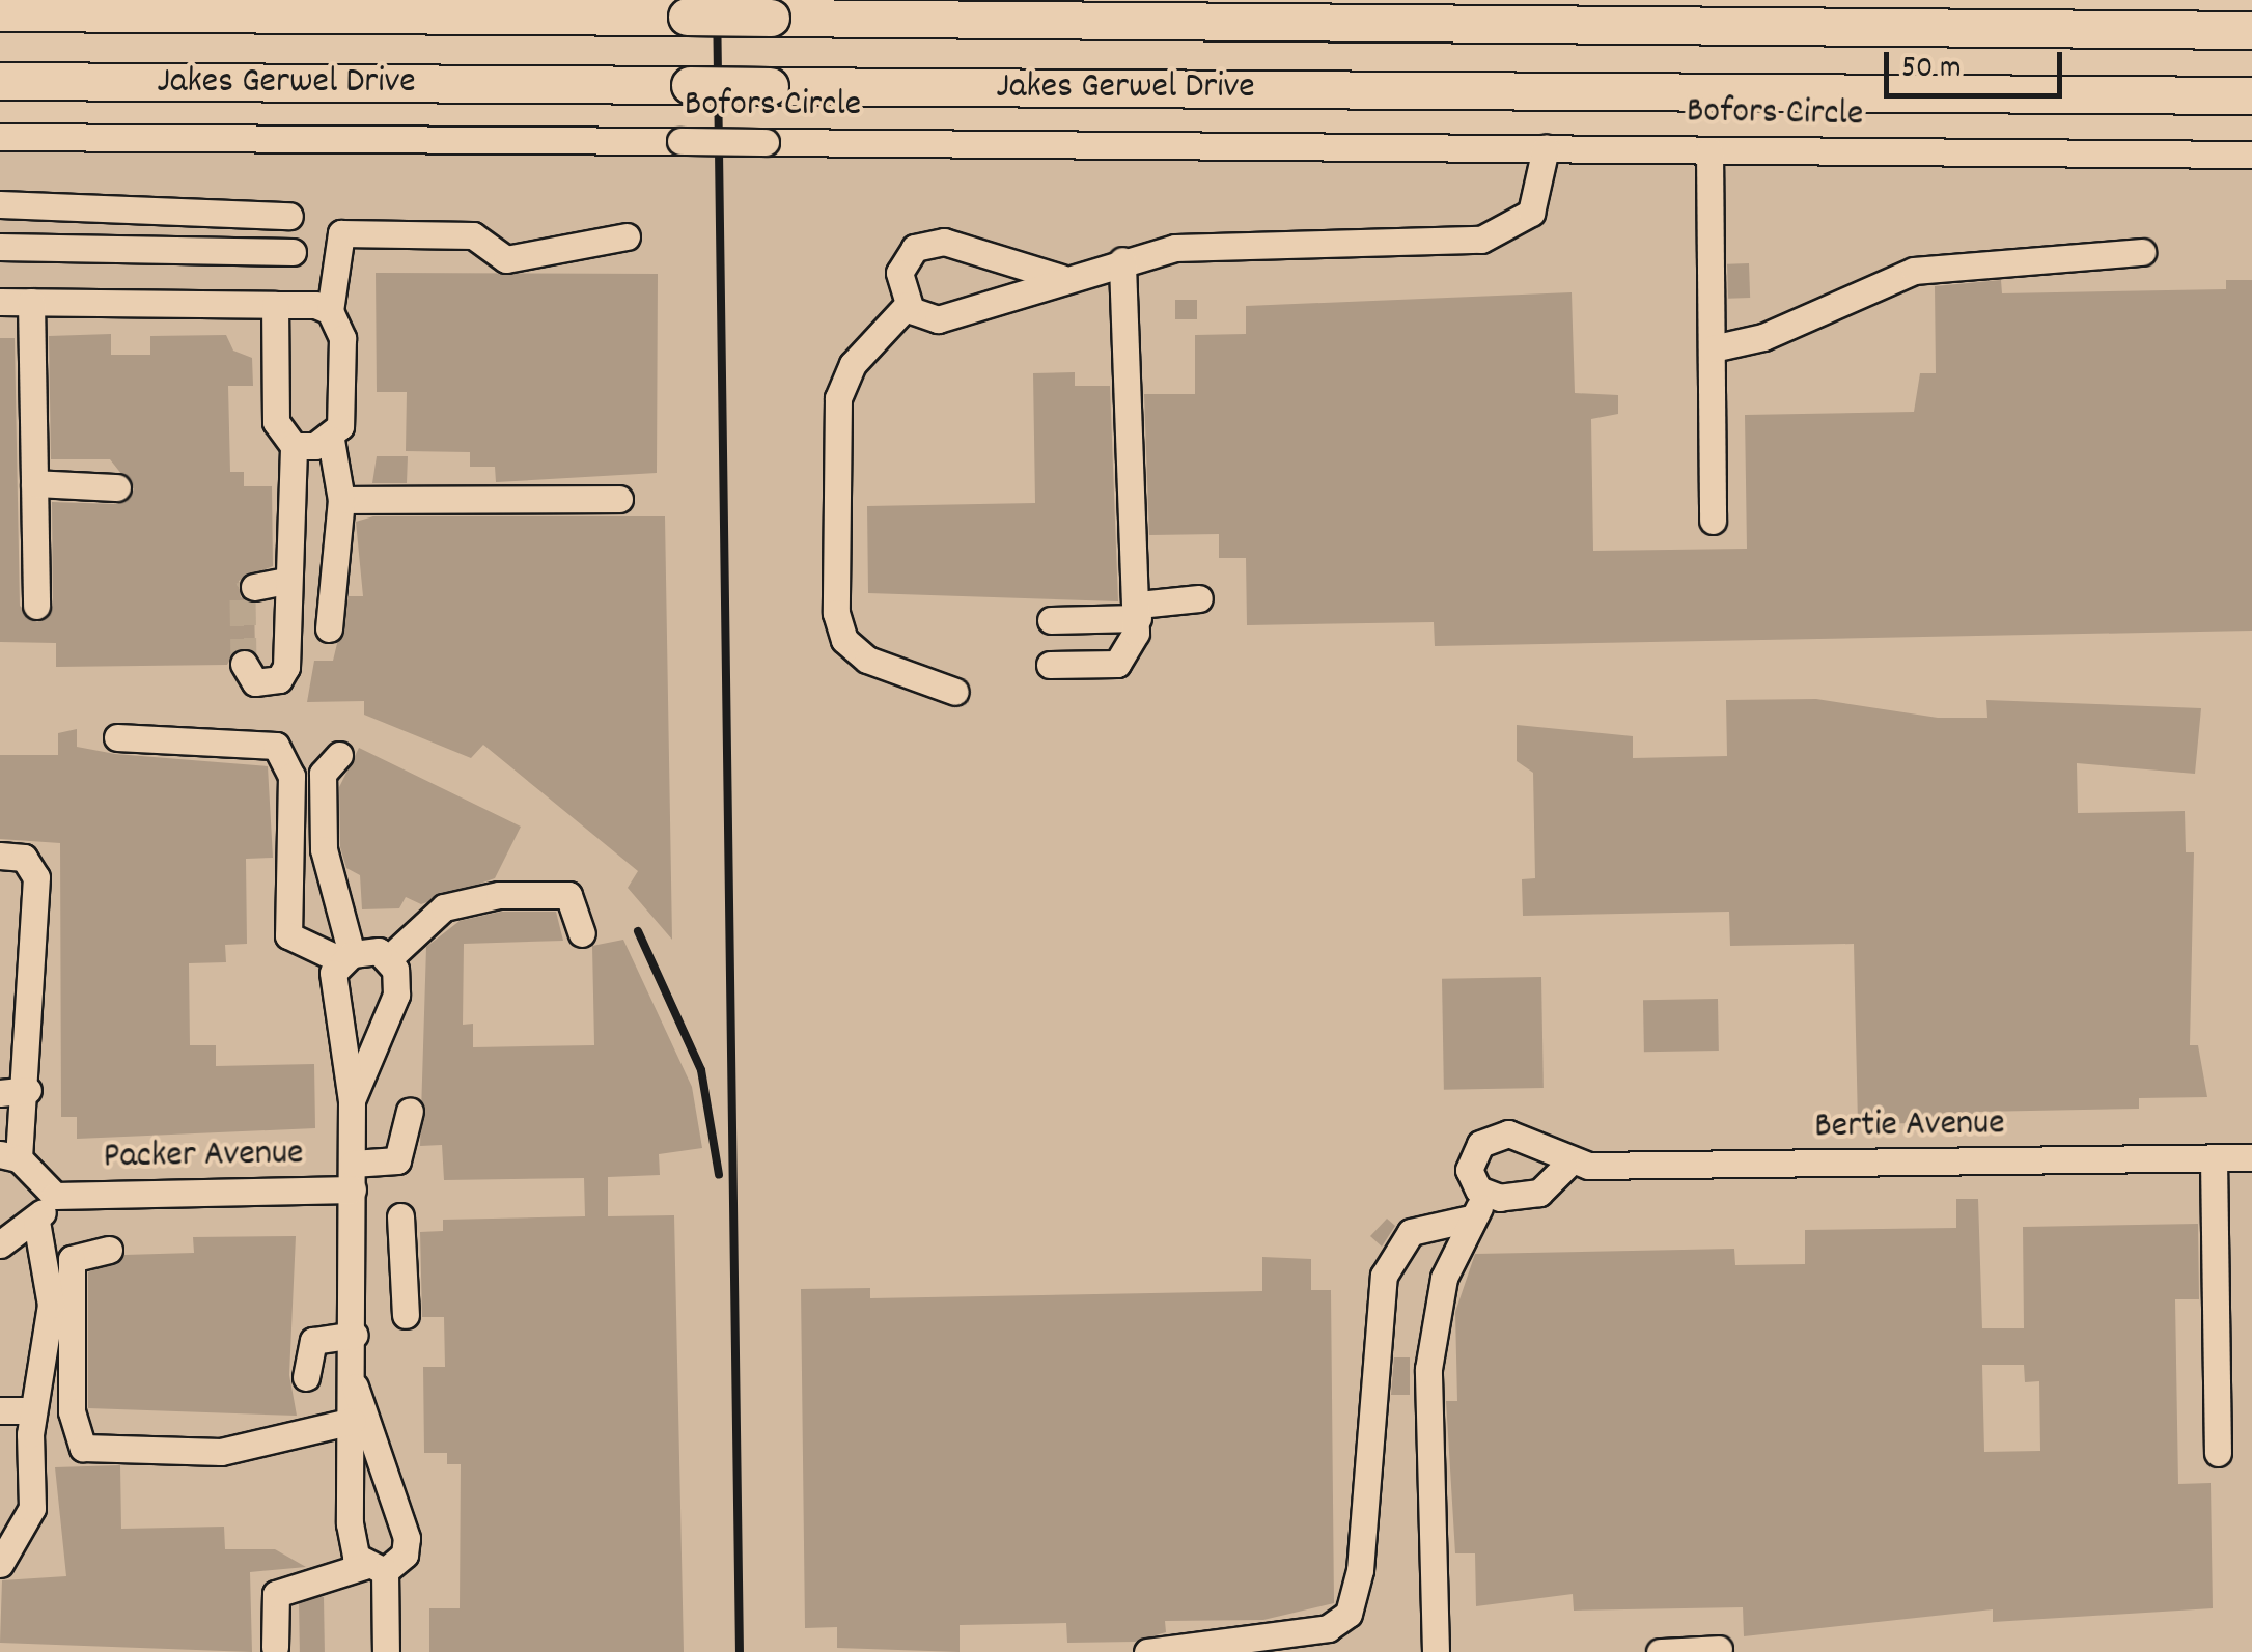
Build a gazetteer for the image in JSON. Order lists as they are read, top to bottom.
{
  "streets": {
    "highway": ["Jakes Gerwel Drive"],
    "street": ["Bofors Circle", "Bertie Avenue", "Packer Avenue"]
  },
  "scale_bar": "50 m"
}
